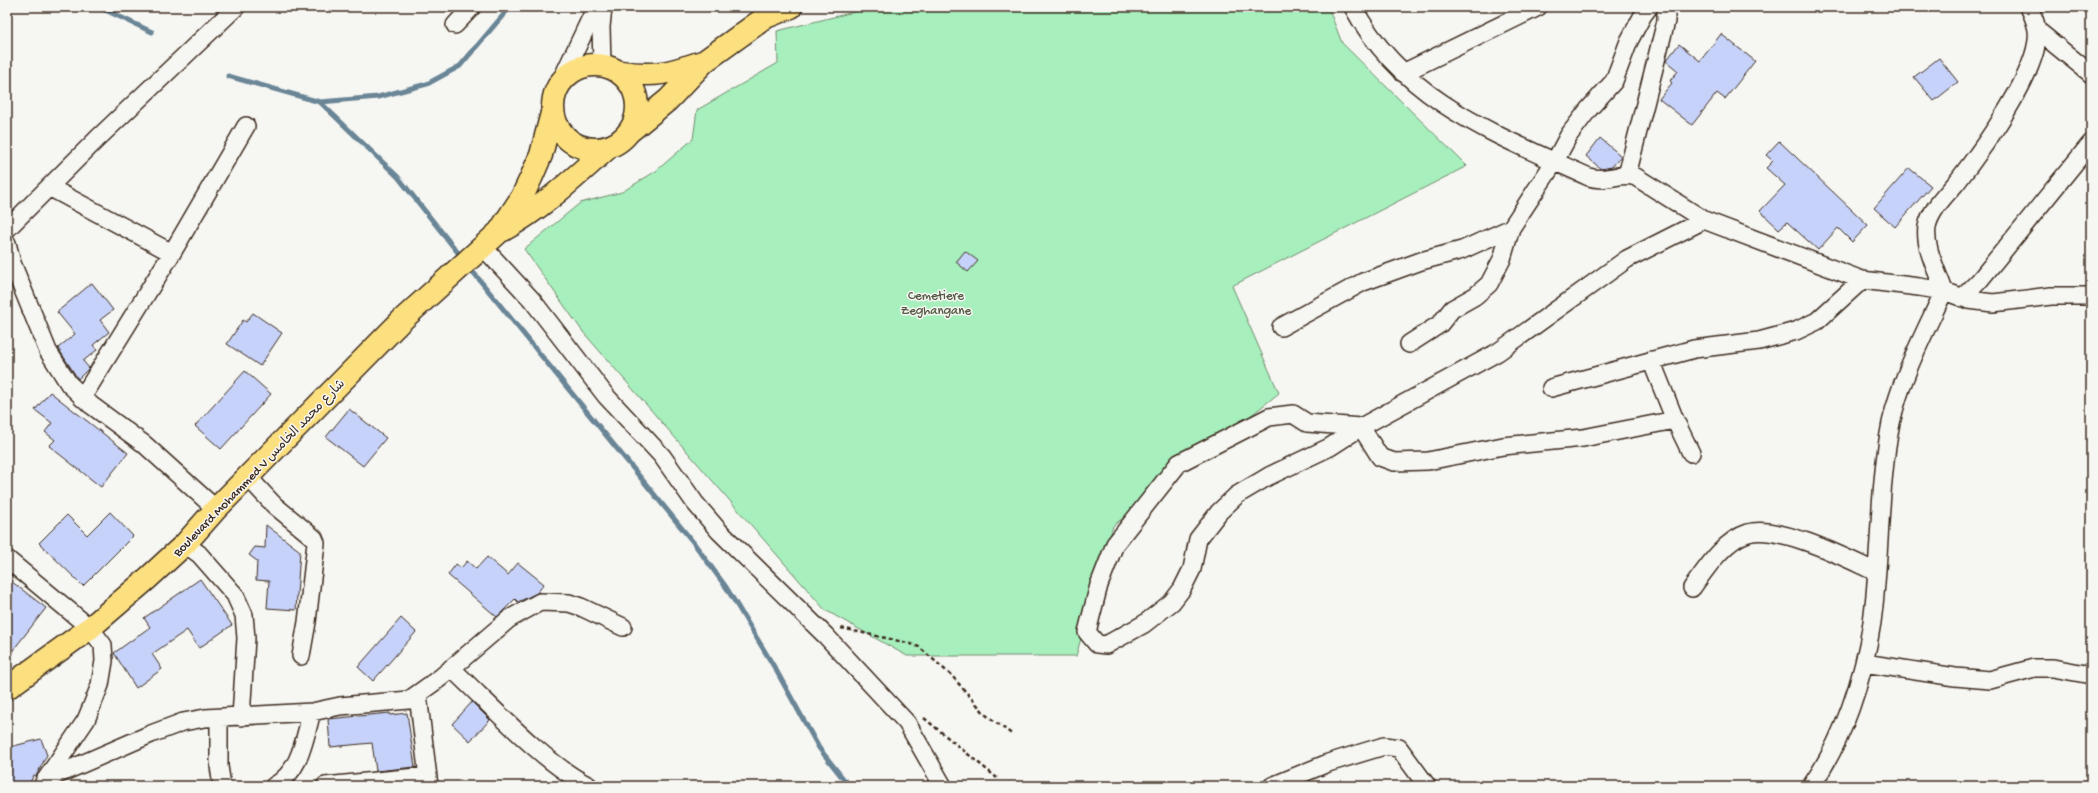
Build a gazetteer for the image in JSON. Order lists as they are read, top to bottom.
{
  "streets": {
    "main road": ["Boulevard Mohammed V شارع محمد الخامس"]
  },
  "parks": ["Cemetiere Zeghangane"]
}
